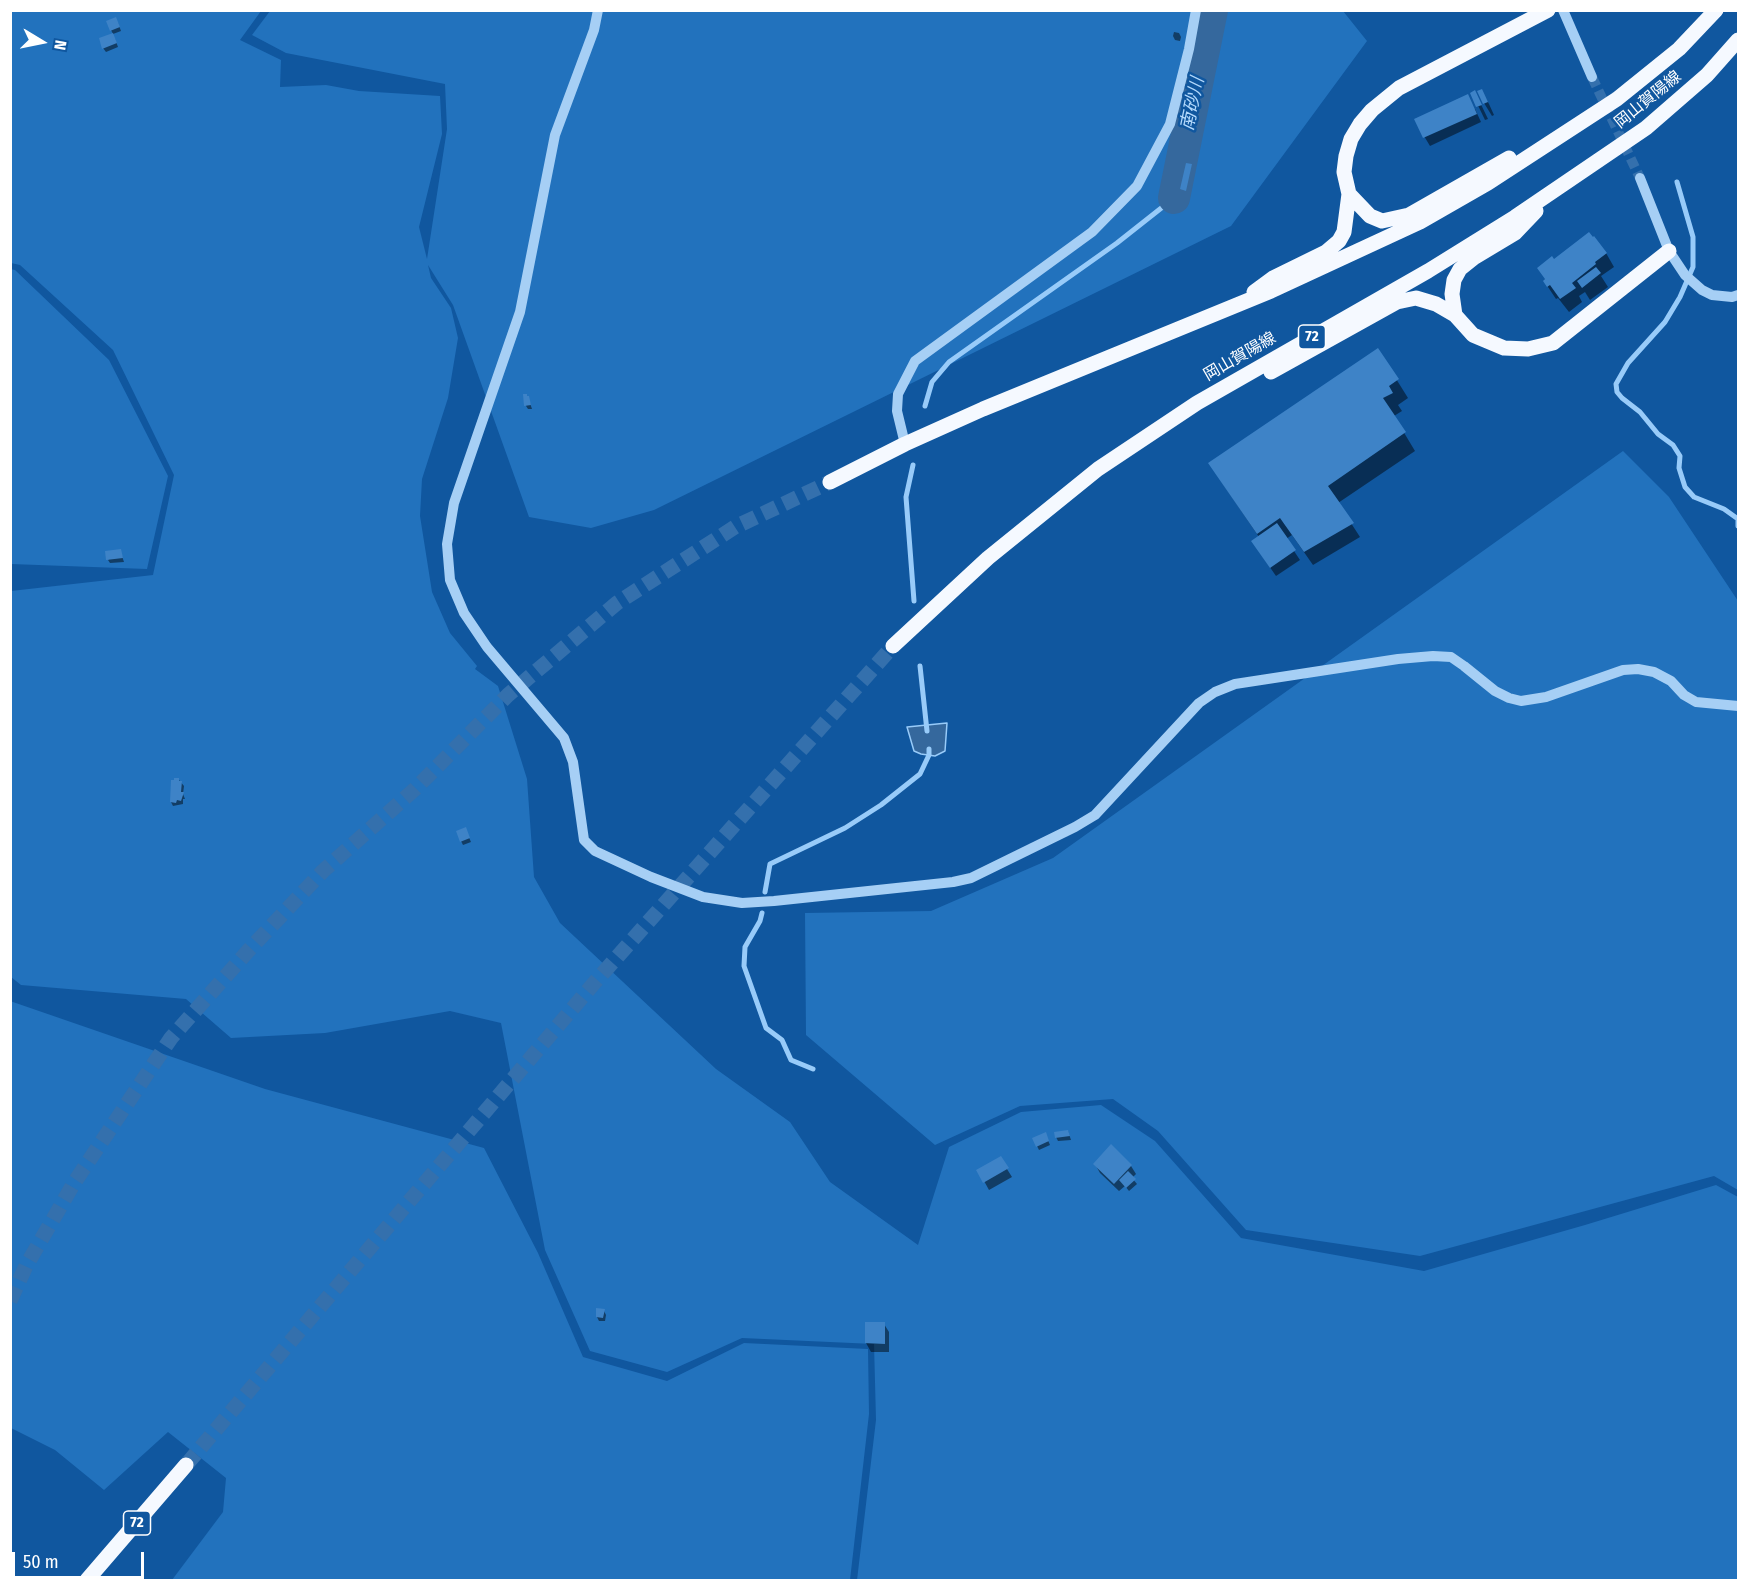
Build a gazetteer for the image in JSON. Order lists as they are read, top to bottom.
{
  "streets": {
    "main road": ["岡山賀陽線", "72"]
  },
  "water": ["南砂川"],
  "scale_bar": "50 m",
  "north": "right"
}
